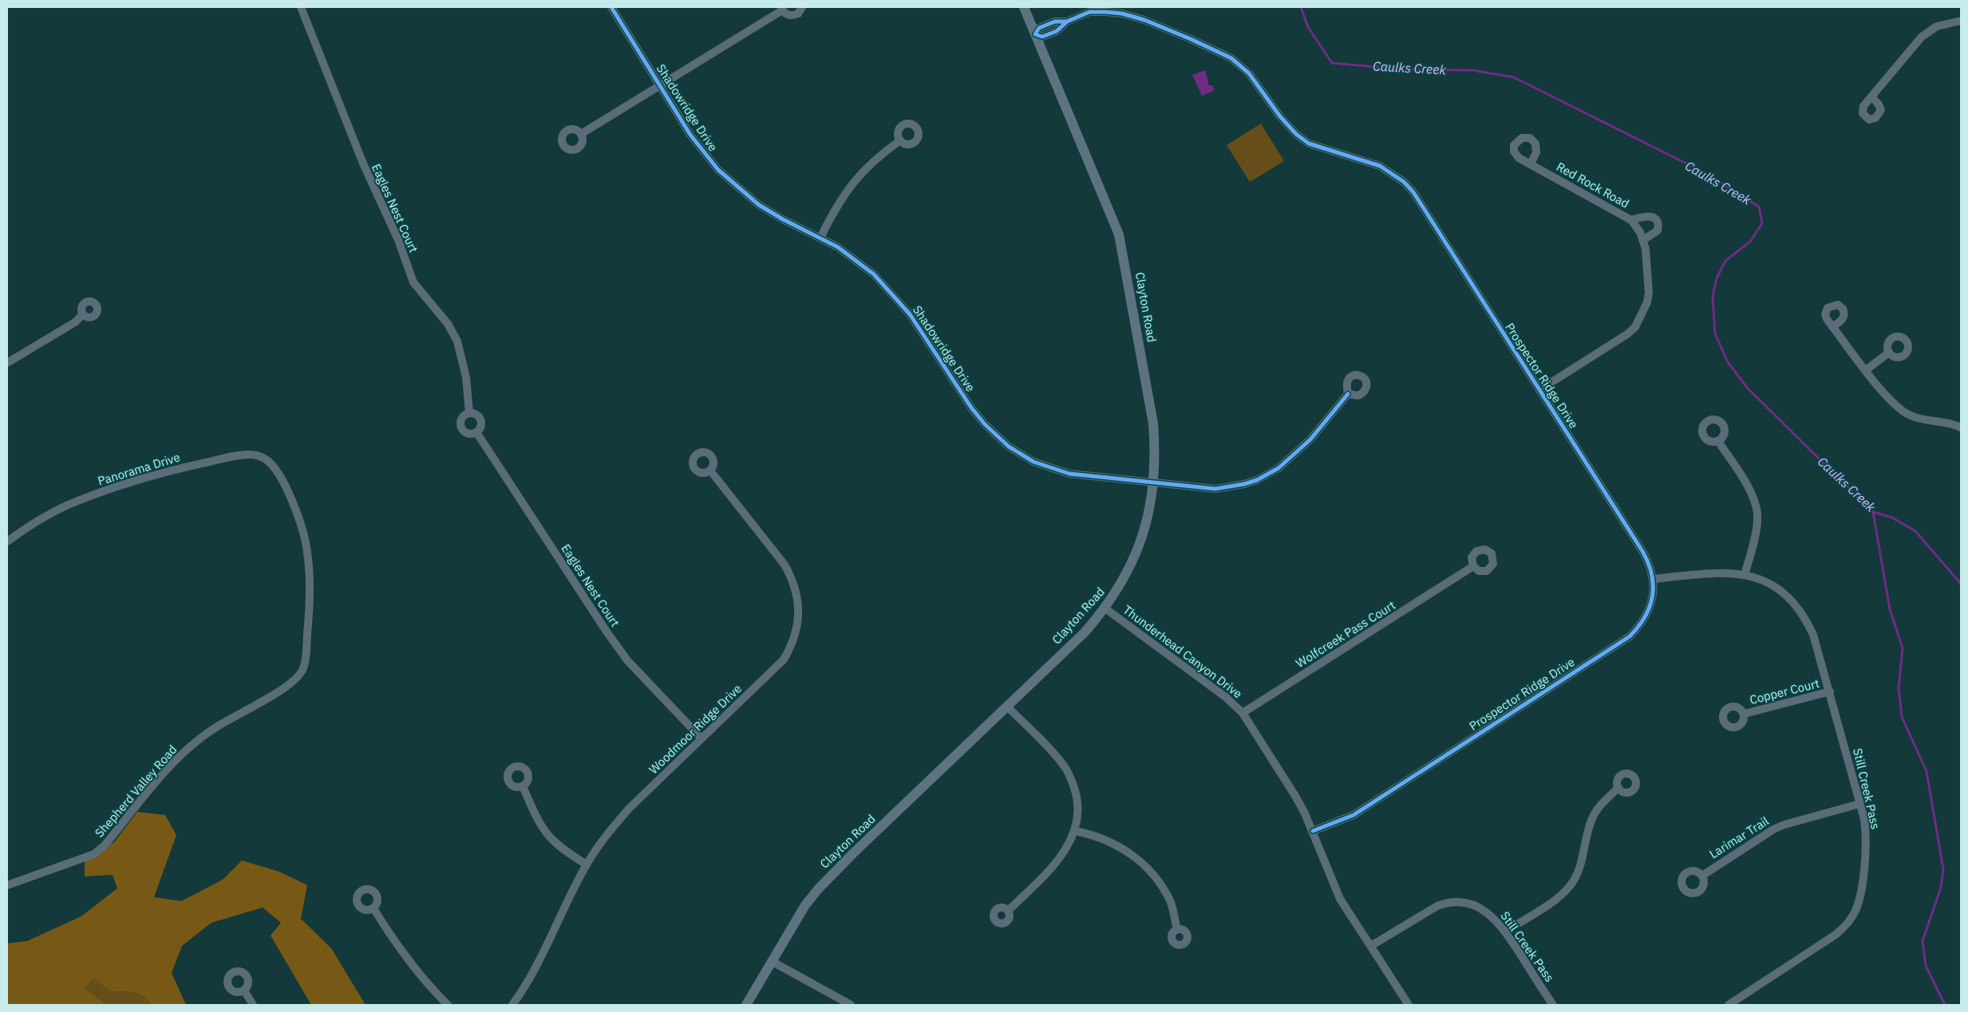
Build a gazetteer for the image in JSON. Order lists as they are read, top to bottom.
{
  "streets": {
    "main road": ["Clayton Road"],
    "street": [
      "Shadowridge Drive",
      "Red Rock Road",
      "Eagles Nest Court",
      "Prospector Ridge Drive",
      "Panorama Drive",
      "Wolfcreek Pass Court",
      "Thunderhead Canyon Drive",
      "Copper Court",
      "Woodmoor Ridge Drive",
      "Still Creek Pass",
      "Shepherd Valley Road",
      "Larimar Trail"
    ]
  },
  "crossings": [
    ["Shadowridge Drive", "Clayton Road"],
    ["Red Rock Road", "Prospector Ridge Drive"],
    ["Eagles Nest Court", "Woodmoor Ridge Drive"],
    ["Clayton Road", "Prospector Ridge Drive"],
    ["Clayton Road", "Thunderhead Canyon Drive"],
    ["Prospector Ridge Drive", "Thunderhead Canyon Drive"],
    ["Prospector Ridge Drive", "Still Creek Pass"],
    ["Panorama Drive", "Shepherd Valley Road"],
    ["Wolfcreek Pass Court", "Thunderhead Canyon Drive"],
    ["Thunderhead Canyon Drive", "Still Creek Pass"],
    ["Copper Court", "Still Creek Pass"],
    ["Still Creek Pass", "Larimar Trail"]
  ],
  "water": ["Caulks Creek"]
}
